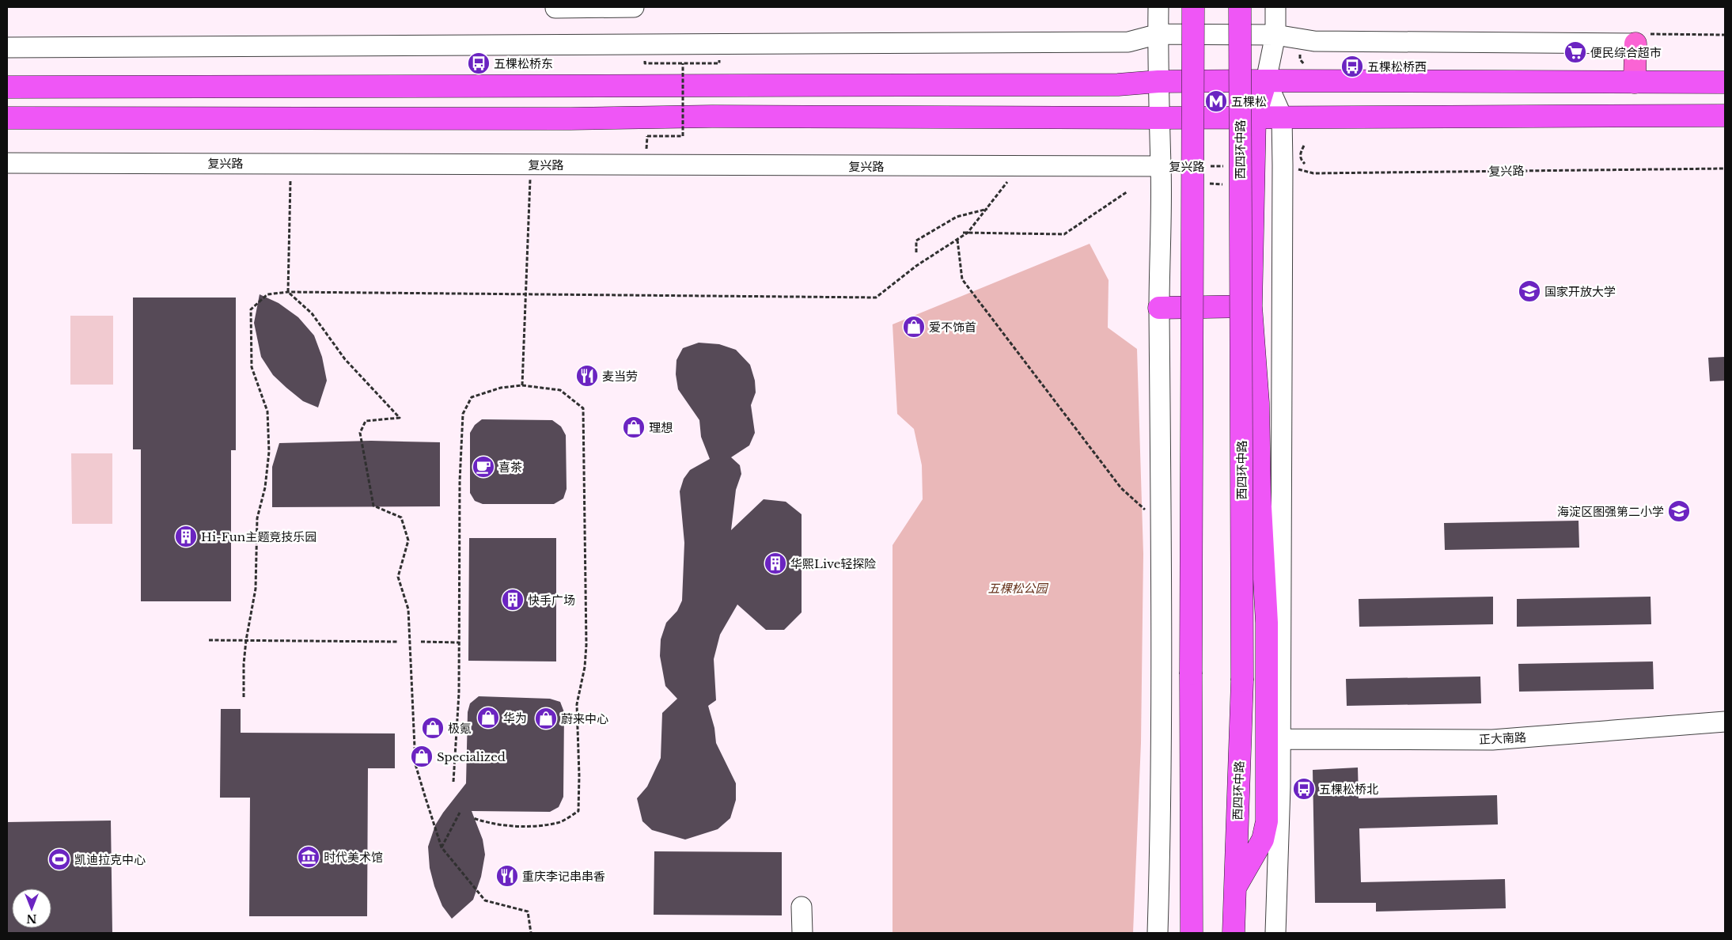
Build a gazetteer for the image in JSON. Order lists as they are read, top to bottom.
{
  "streets": {
    "highway": ["西四环中路"],
    "street": ["复兴路", "正大南路"]
  },
  "parks": ["五棵松公园"],
  "places": {
    "supermarket": ["便民综合超市"],
    "bus stop": ["五棵松桥东", "五棵松桥西", "五棵松桥北"],
    "metro station": ["五棵松"],
    "school or university": ["国家开放大学", "海淀区图强第二小学"],
    "shop": [
      "爱不饰首",
      "理想",
      "华为",
      "蔚来中心",
      "极氪",
      "Specialized"
    ],
    "restaurant": ["麦当劳", "重庆李记串串香"],
    "cafe": ["喜茶"],
    "building": ["Hi-Fun主题竞技乐园", "华熙Live轻探险", "快手广场"],
    "museum": ["时代美术馆"],
    "sports": ["凯迪拉克中心"]
  },
  "north": "bottom"
}
